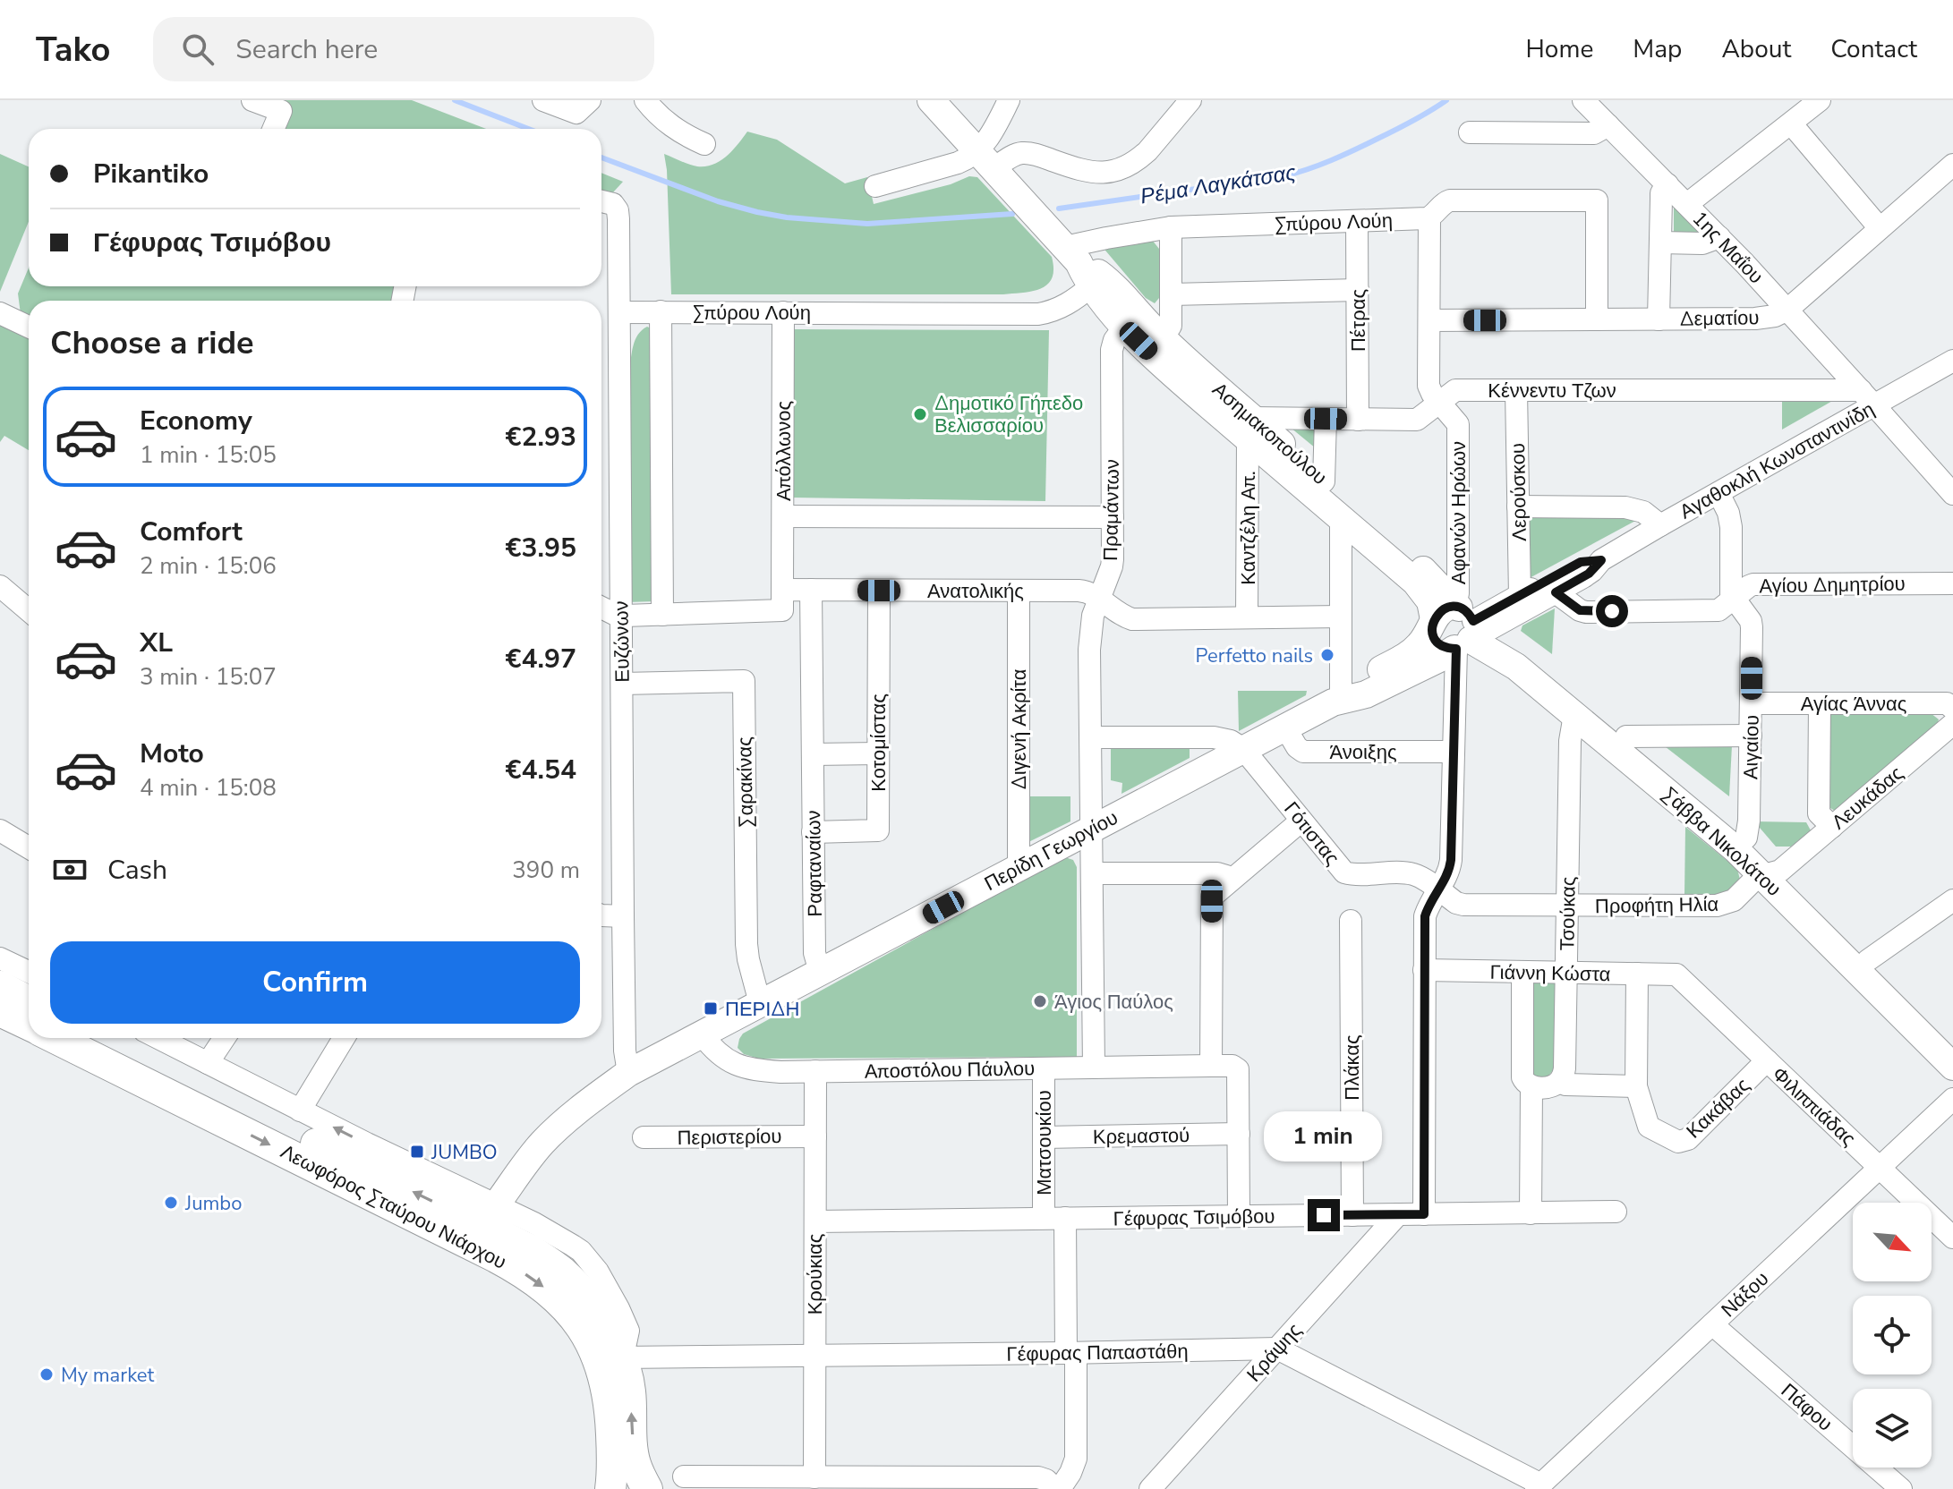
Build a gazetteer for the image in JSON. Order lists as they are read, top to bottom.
{
  "streets": {
    "main road": ["Λεωφόρος Σταύρου Νιάρχου"],
    "street": [
      "Σπύρου Λούη",
      "1ης Μαΐου",
      "Δεματίου",
      "Πέτρας",
      "Κέννεντυ Τζων",
      "Ασημακοπούλου",
      "Απόλλωνος",
      "Αγαθοκλή Κωνσταντινίδη",
      "Λερούσκου",
      "Πραμάντων",
      "Αφανών Ηρώων",
      "Καντζέλη Απ.",
      "Αγίου Δημητρίου",
      "Ανατολικής",
      "Ευζώνων",
      "Αγίας Άννας",
      "Διγενή Ακρίτα",
      "Κοτομίστας",
      "Αιγαίου",
      "Άνοιξης",
      "Σαρακίνας",
      "Λευκάδας",
      "Γότιστας",
      "Σάββα Νικολάτου",
      "Περίδη Γεωργίου",
      "Ραφταναίων",
      "Προφήτη Ηλία",
      "Τσούκας",
      "Γιάννη Κώστα",
      "Πλάκας",
      "Αποστόλου Πάυλου",
      "Φιλιππιάδας",
      "Κακάβας",
      "Κρεμαστού",
      "Περιστερίου",
      "Ματσουκίου",
      "Γέφυρας Τσιμόβου",
      "Κρούκιας",
      "Νάξου",
      "Γέφυρας Παπαστάθη",
      "Κράψης",
      "Πάφου"
    ]
  },
  "crossings": [
    ["Σπύρου Λούη", "Δεματίου"],
    ["Σπύρου Λούη", "Πέτρας"],
    ["Σπύρου Λούη", "Ασημακοπούλου"],
    ["Σπύρου Λούη", "Απόλλωνος"],
    ["Σπύρου Λούη", "Αφανών Ηρώων"],
    ["Σπύρου Λούη", "Ευζώνων"],
    ["1ης Μαΐου", "Δεματίου"],
    ["1ης Μαΐου", "Κέννεντυ Τζων"],
    ["1ης Μαΐου", "Αγαθοκλή Κωνσταντινίδη"],
    ["Δεματίου", "Αφανών Ηρώων"],
    ["Πέτρας", "Κέννεντυ Τζων"],
    ["Κέννεντυ Τζων", "Ασημακοπούλου"],
    ["Κέννεντυ Τζων", "Αγαθοκλή Κωνσταντινίδη"],
    ["Κέννεντυ Τζων", "Λερούσκου"],
    ["Κέννεντυ Τζων", "Αφανών Ηρώων"],
    ["Κέννεντυ Τζων", "Καντζέλη Απ."],
    ["Ασημακοπούλου", "Αγαθοκλή Κωνσταντινίδη"],
    ["Ασημακοπούλου", "Πραμάντων"],
    ["Ασημακοπούλου", "Αφανών Ηρώων"],
    ["Ασημακοπούλου", "Καντζέλη Απ."],
    ["Ασημακοπούλου", "Σάββα Νικολάτου"],
    ["Ασημακοπούλου", "Περίδη Γεωργίου"],
    ["Απόλλωνος", "Ανατολικής"],
    ["Αγαθοκλή Κωνσταντινίδη", "Λερούσκου"],
    ["Αγαθοκλή Κωνσταντινίδη", "Αφανών Ηρώων"],
    ["Αγαθοκλή Κωνσταντινίδη", "Αγίου Δημητρίου"],
    ["Αγαθοκλή Κωνσταντινίδη", "Αιγαίου"],
    ["Αγαθοκλή Κωνσταντινίδη", "Σάββα Νικολάτου"],
    ["Αγαθοκλή Κωνσταντινίδη", "Περίδη Γεωργίου"],
    ["Πραμάντων", "Ανατολικής"],
    ["Πραμάντων", "Περίδη Γεωργίου"],
    ["Πραμάντων", "Αποστόλου Πάυλου"],
    ["Αφανών Ηρώων", "Σάββα Νικολάτου"],
    ["Αφανών Ηρώων", "Περίδη Γεωργίου"],
    ["Καντζέλη Απ.", "Ανατολικής"],
    ["Αγίου Δημητρίου", "Αιγαίου"],
    ["Ανατολικής", "Διγενή Ακρίτα"],
    ["Ανατολικής", "Κοτομίστας"],
    ["Ανατολικής", "Ραφταναίων"],
    ["Ευζώνων", "Σαρακίνας"],
    ["Ευζώνων", "Περίδη Γεωργίου"],
    ["Αγίας Άννας", "Αιγαίου"],
    ["Διγενή Ακρίτα", "Περίδη Γεωργίου"],
    ["Κοτομίστας", "Ραφταναίων"],
    ["Αιγαίου", "Σάββα Νικολάτου"],
    ["Άνοιξης", "Περίδη Γεωργίου"],
    ["Σαρακίνας", "Περίδη Γεωργίου"],
    ["Λευκάδας", "Σάββα Νικολάτου"],
    ["Λευκάδας", "Προφήτη Ηλία"],
    ["Γότιστας", "Περίδη Γεωργίου"],
    ["Γότιστας", "Προφήτη Ηλία"],
    ["Σάββα Νικολάτου", "Περίδη Γεωργίου"],
    ["Σάββα Νικολάτου", "Προφήτη Ηλία"],
    ["Σάββα Νικολάτου", "Τσούκας"],
    ["Περίδη Γεωργίου", "Ραφταναίων"],
    ["Περίδη Γεωργίου", "Αποστόλου Πάυλου"],
    ["Προφήτη Ηλία", "Τσούκας"],
    ["Τσούκας", "Γιάννη Κώστα"],
    ["Γιάννη Κώστα", "Φιλιππιάδας"],
    ["Γιάννη Κώστα", "Κακάβας"],
    ["Πλάκας", "Γέφυρας Τσιμόβου"],
    ["Αποστόλου Πάυλου", "Ματσουκίου"],
    ["Αποστόλου Πάυλου", "Κρούκιας"],
    ["Φιλιππιάδας", "Κακάβας"],
    ["Φιλιππιάδας", "Νάξου"],
    ["Κρεμαστού", "Ματσουκίου"],
    ["Περιστερίου", "Κρούκιας"],
    ["Ματσουκίου", "Γέφυρας Τσιμόβου"],
    ["Ματσουκίου", "Γέφυρας Παπαστάθη"],
    ["Λεωφόρος Σταύρου Νιάρχου", "Γέφυρας Παπαστάθη"],
    ["Γέφυρας Τσιμόβου", "Κρούκιας"],
    ["Γέφυρας Τσιμόβου", "Κράψης"],
    ["Κρούκιας", "Γέφυρας Παπαστάθη"],
    ["Νάξου", "Γέφυρας Παπαστάθη"],
    ["Νάξου", "Πάφου"],
    ["Γέφυρας Παπαστάθη", "Κράψης"]
  ],
  "water": ["Ρέμα Λαγκάτσας"],
  "places": {
    "other": [
      "Δημοτικό Γήπεδο Βελισσαρίου",
      "Perfetto nails",
      "Άγιος Παύλος",
      "Jumbo",
      "My market"
    ],
    "transit": ["ΠΕΡΙΔΗ", "JUMBO"]
  },
  "north": "bottom right",
  "page": {
    "header": "Tako",
    "search": "Search here",
    "nav": [
      "Home",
      "Map",
      "About",
      "Contact"
    ],
    "banner": ["Pikantiko", "Γέφυρας Τσιμόβου"],
    "heading": "Choose a ride",
    "list": [
      {
        "name": "Economy",
        "note": "1 min · 15:05",
        "value": "€2.93"
      },
      {
        "name": "Comfort",
        "note": "2 min · 15:06",
        "value": "€3.95"
      },
      {
        "name": "XL",
        "note": "3 min · 15:07",
        "value": "€4.97"
      },
      {
        "name": "Moto",
        "note": "4 min · 15:08",
        "value": "€4.54"
      }
    ],
    "pay": ["Cash", "390 m"],
    "buttons": "Confirm",
    "bubble": "1 min"
  }
}
